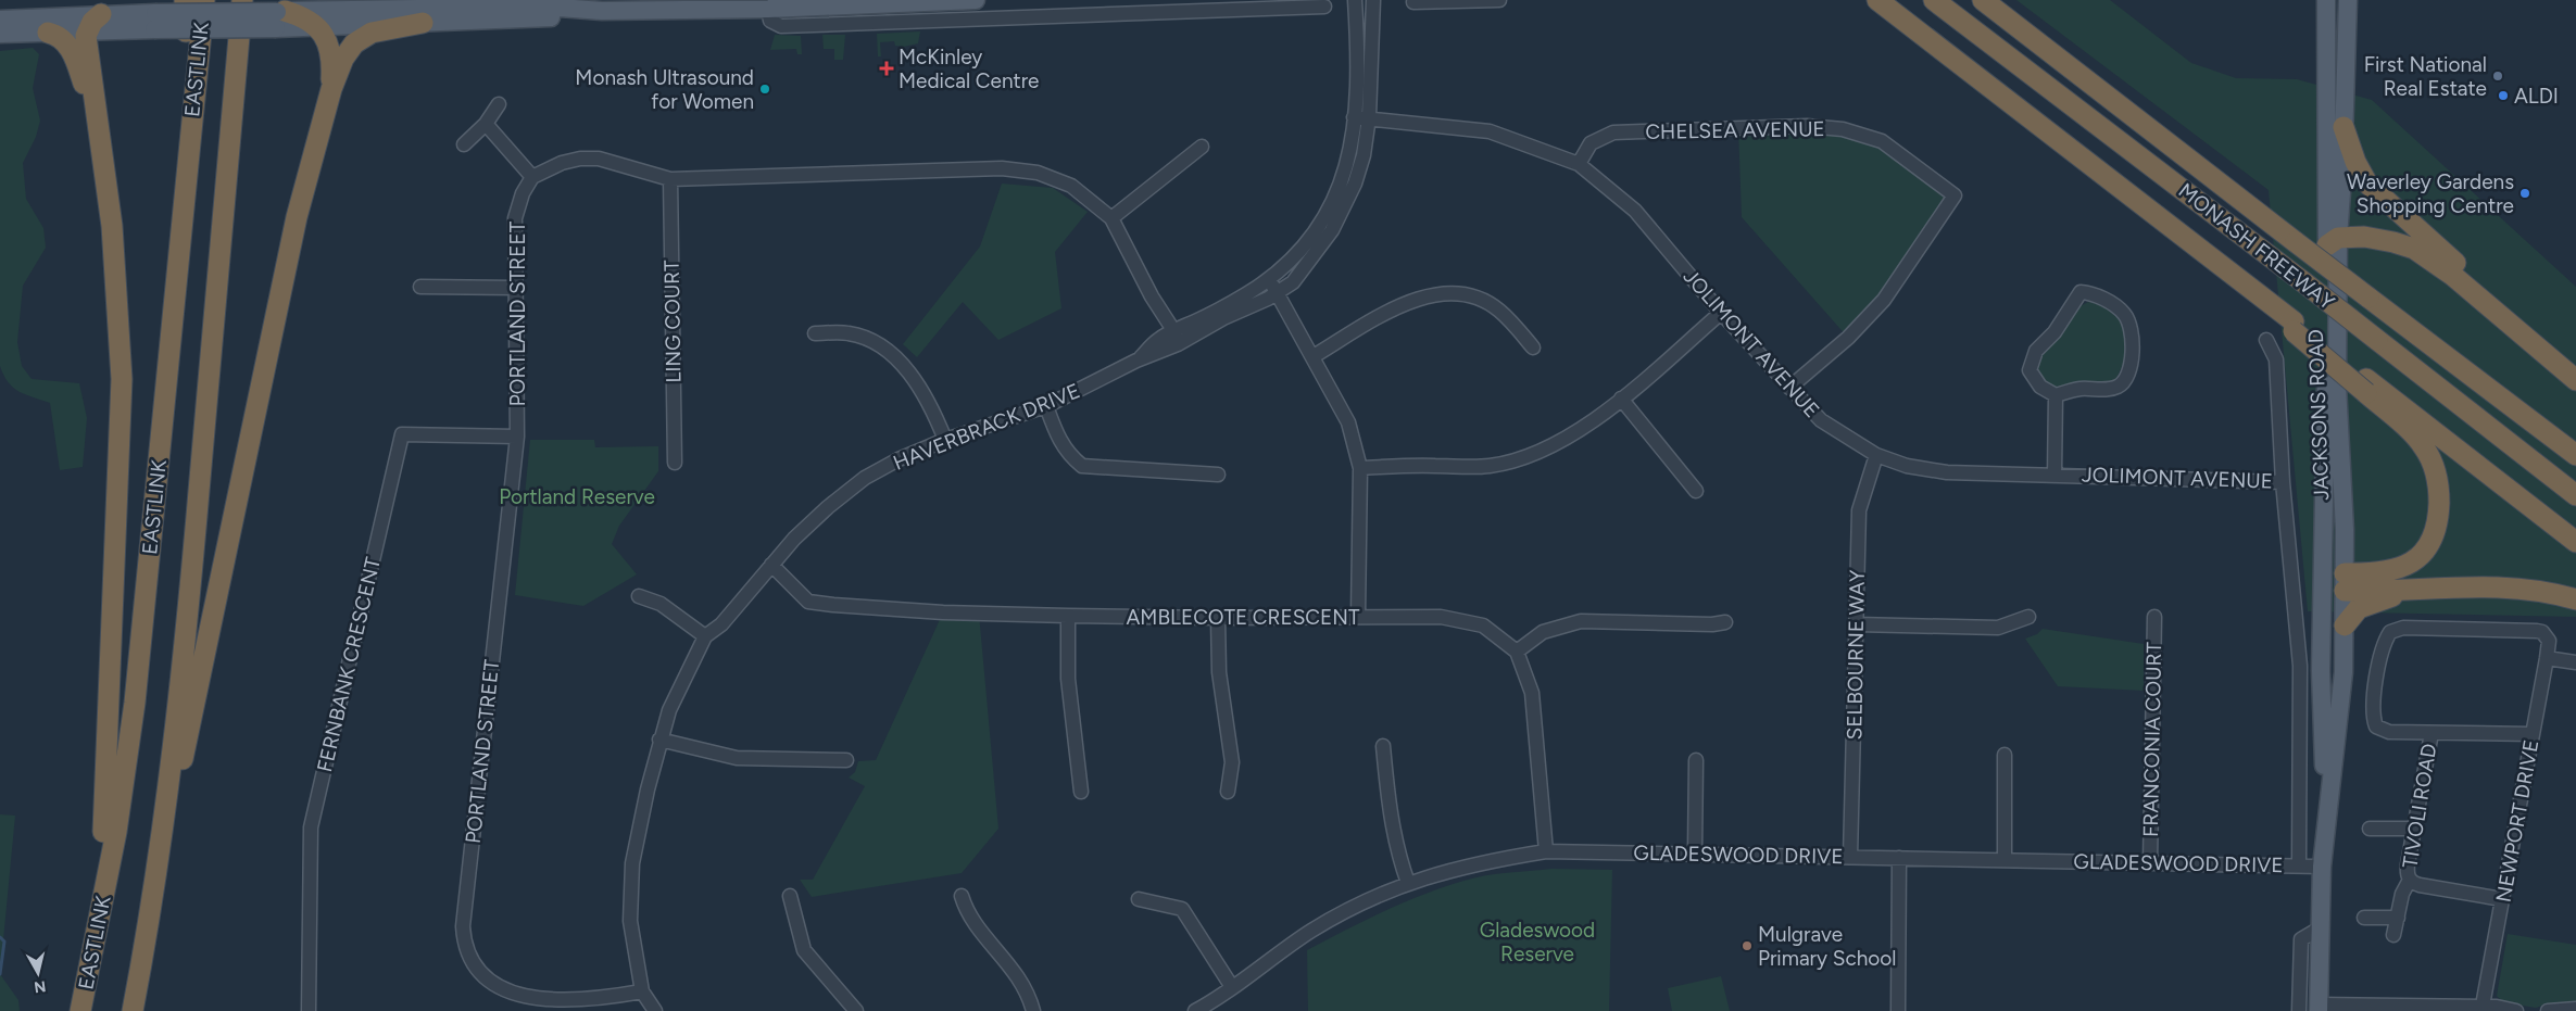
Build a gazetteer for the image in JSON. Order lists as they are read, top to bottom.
{
  "streets": {
    "highway": ["EASTLINK", "MONASH FREEWAY"],
    "main road": ["JACKSONS ROAD"],
    "street": [
      "CHELSEA AVENUE",
      "PORTLAND STREET",
      "LING COURT",
      "JOLIMONT AVENUE",
      "HAVERBRACK DRIVE",
      "AMBLECOTE CRESCENT",
      "SELBOURNE WAY",
      "FERNBANK CRESCENT",
      "FRANCONIA COURT",
      "TIVOLI ROAD",
      "NEWPORT DRIVE",
      "GLADESWOOD DRIVE"
    ]
  },
  "crossings": [
    ["CHELSEA AVENUE", "JOLIMONT AVENUE"],
    ["PORTLAND STREET", "FERNBANK CRESCENT"],
    ["JOLIMONT AVENUE", "HAVERBRACK DRIVE"],
    ["JOLIMONT AVENUE", "SELBOURNE WAY"],
    ["JACKSONS ROAD", "GLADESWOOD DRIVE"],
    ["HAVERBRACK DRIVE", "AMBLECOTE CRESCENT"],
    ["SELBOURNE WAY", "GLADESWOOD DRIVE"],
    ["FRANCONIA COURT", "GLADESWOOD DRIVE"],
    ["TIVOLI ROAD", "NEWPORT DRIVE"]
  ],
  "parks": ["Portland Reserve", "Gladeswood Reserve"],
  "places": {
    "health": ["McKinley Medical Centre"],
    "other": [
      "First National Real Estate",
      "Monash Ultrasound for Women",
      "ALDI",
      "Waverley Gardens Shopping Centre",
      "Mulgrave Primary School"
    ]
  },
  "north": "bottom"
}
